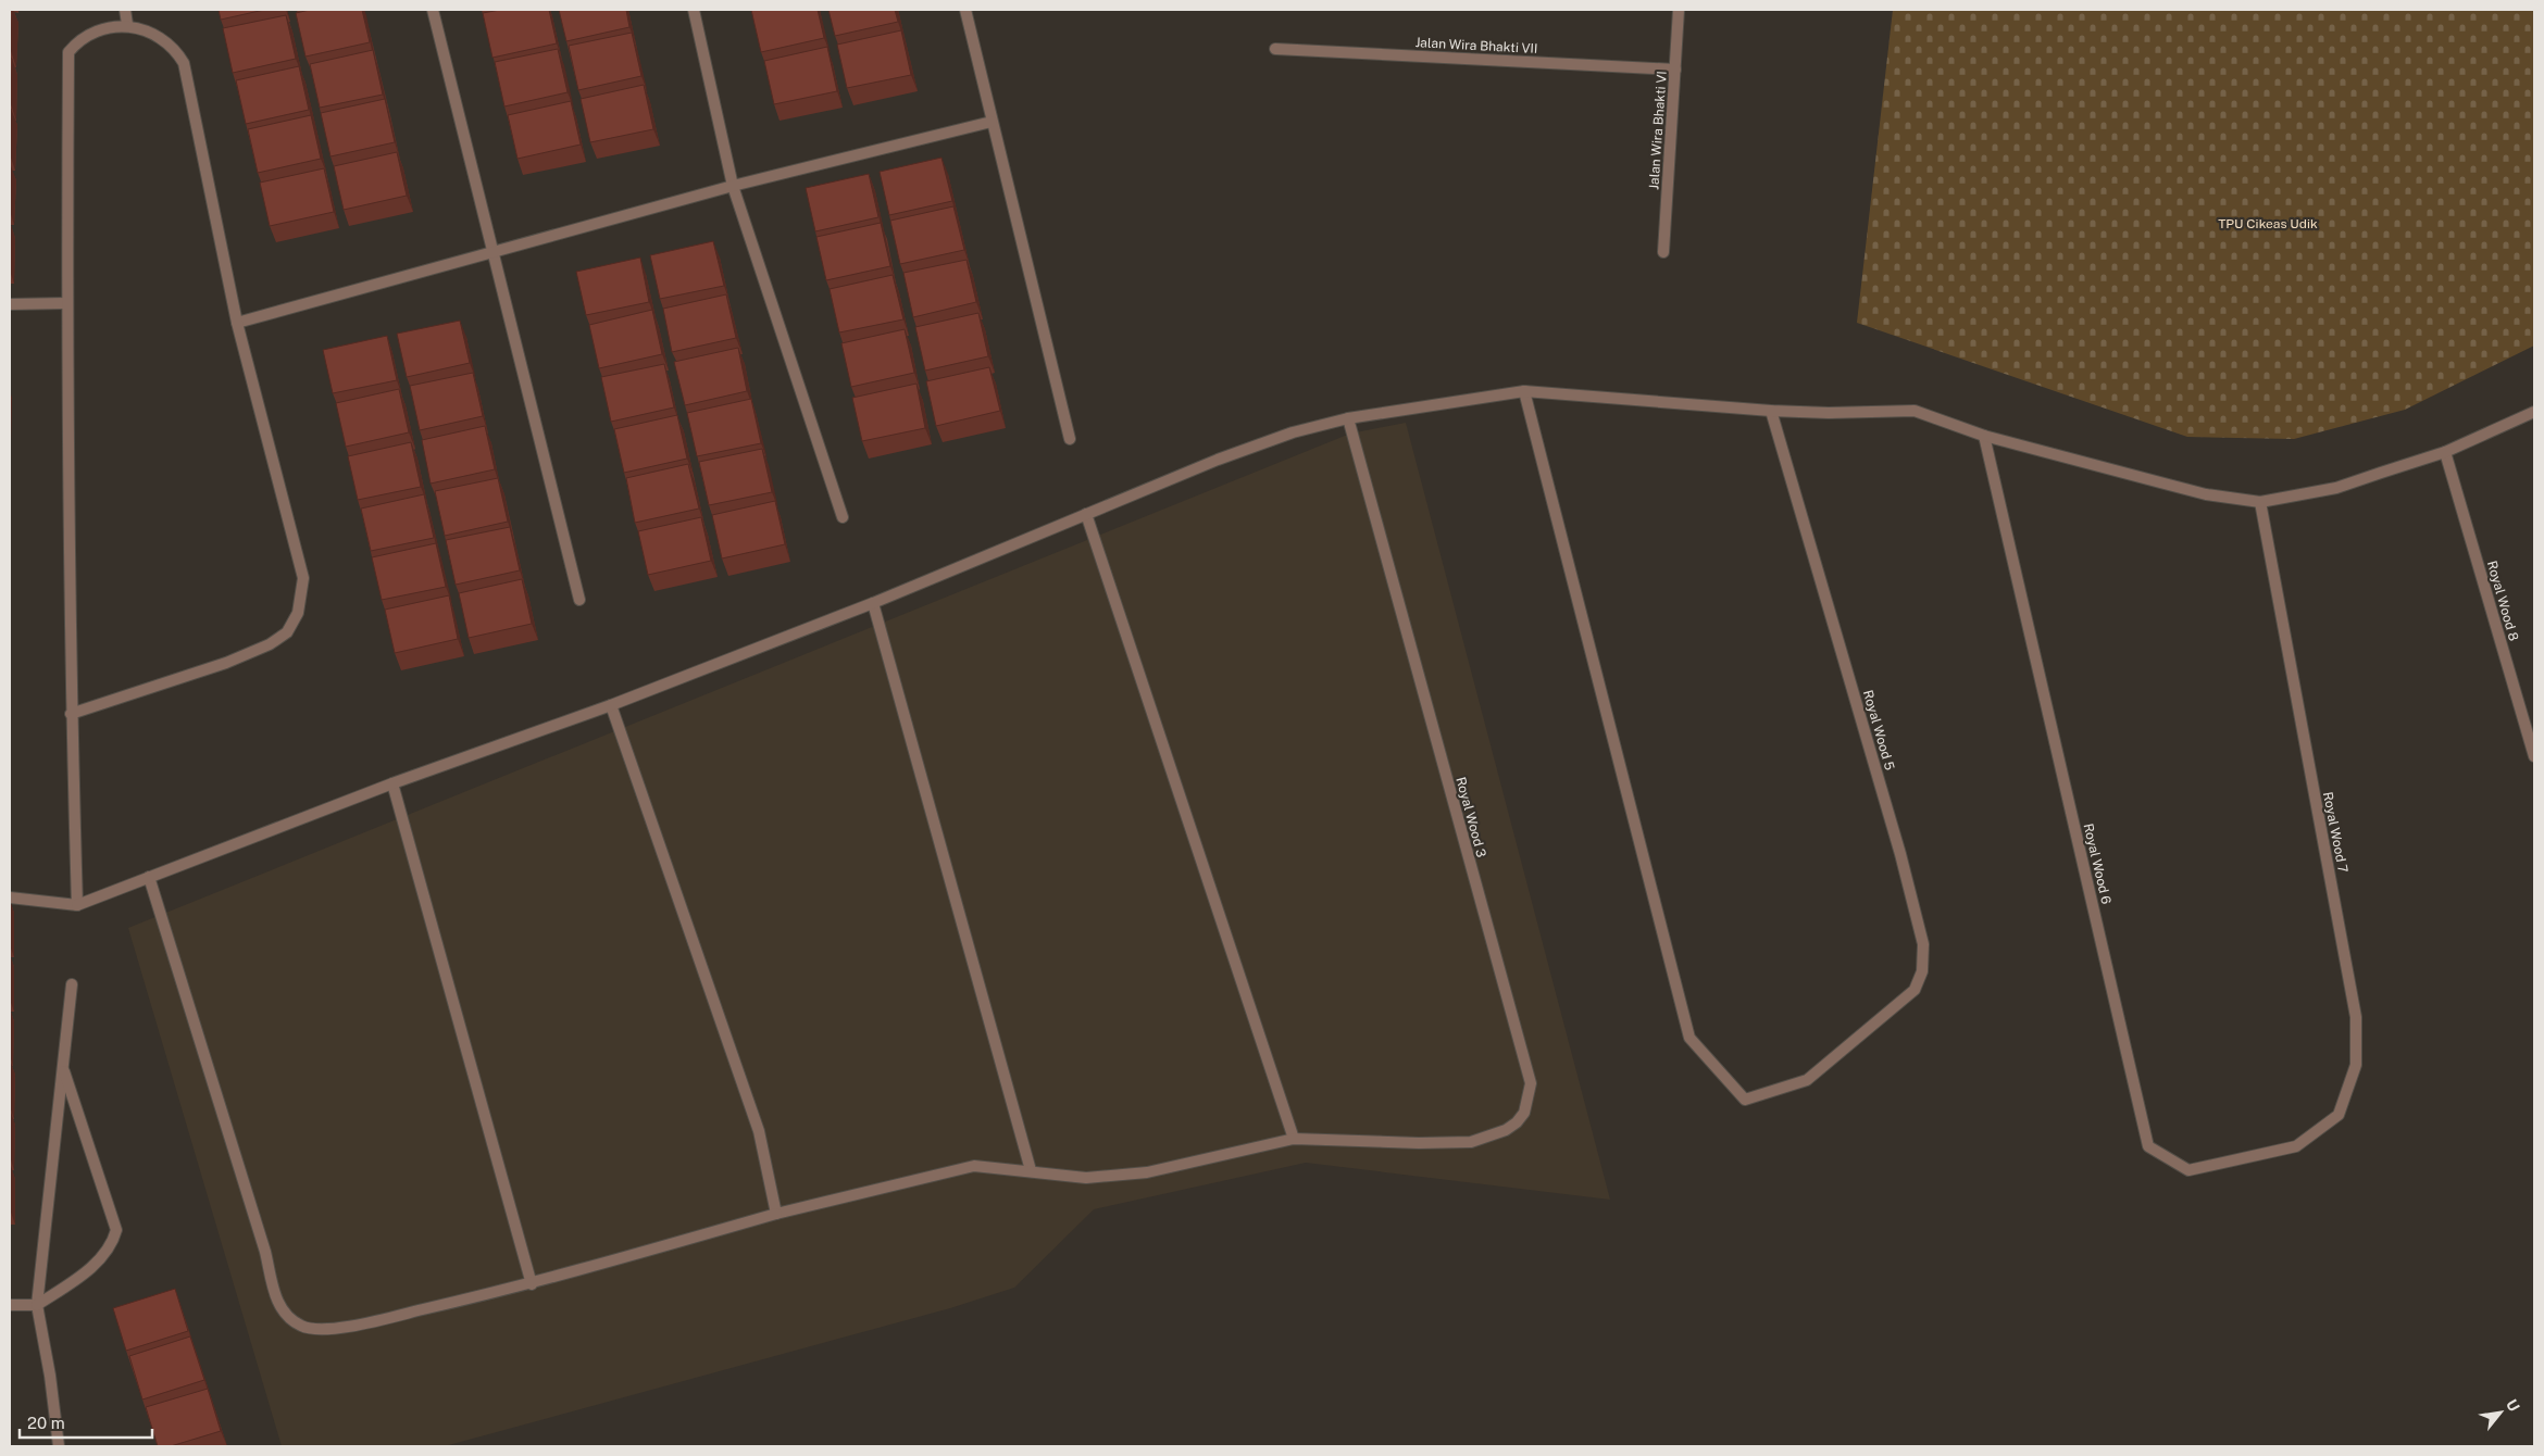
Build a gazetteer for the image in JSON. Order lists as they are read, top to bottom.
{
  "streets": {
    "street": [
      "Jalan Wira Bhakti VII",
      "Jalan Wira Bhakti VI",
      "Royal Wood 8",
      "Royal Wood 5",
      "Royal Wood 3",
      "Royal Wood 7",
      "Royal Wood 6"
    ]
  },
  "crossings": [
    ["Jalan Wira Bhakti VII", "Jalan Wira Bhakti VI"],
    ["Royal Wood 7", "Royal Wood 6"]
  ],
  "parks": ["TPU Cikeas Udik"],
  "scale_bar": "20 m",
  "north": "top right"
}
